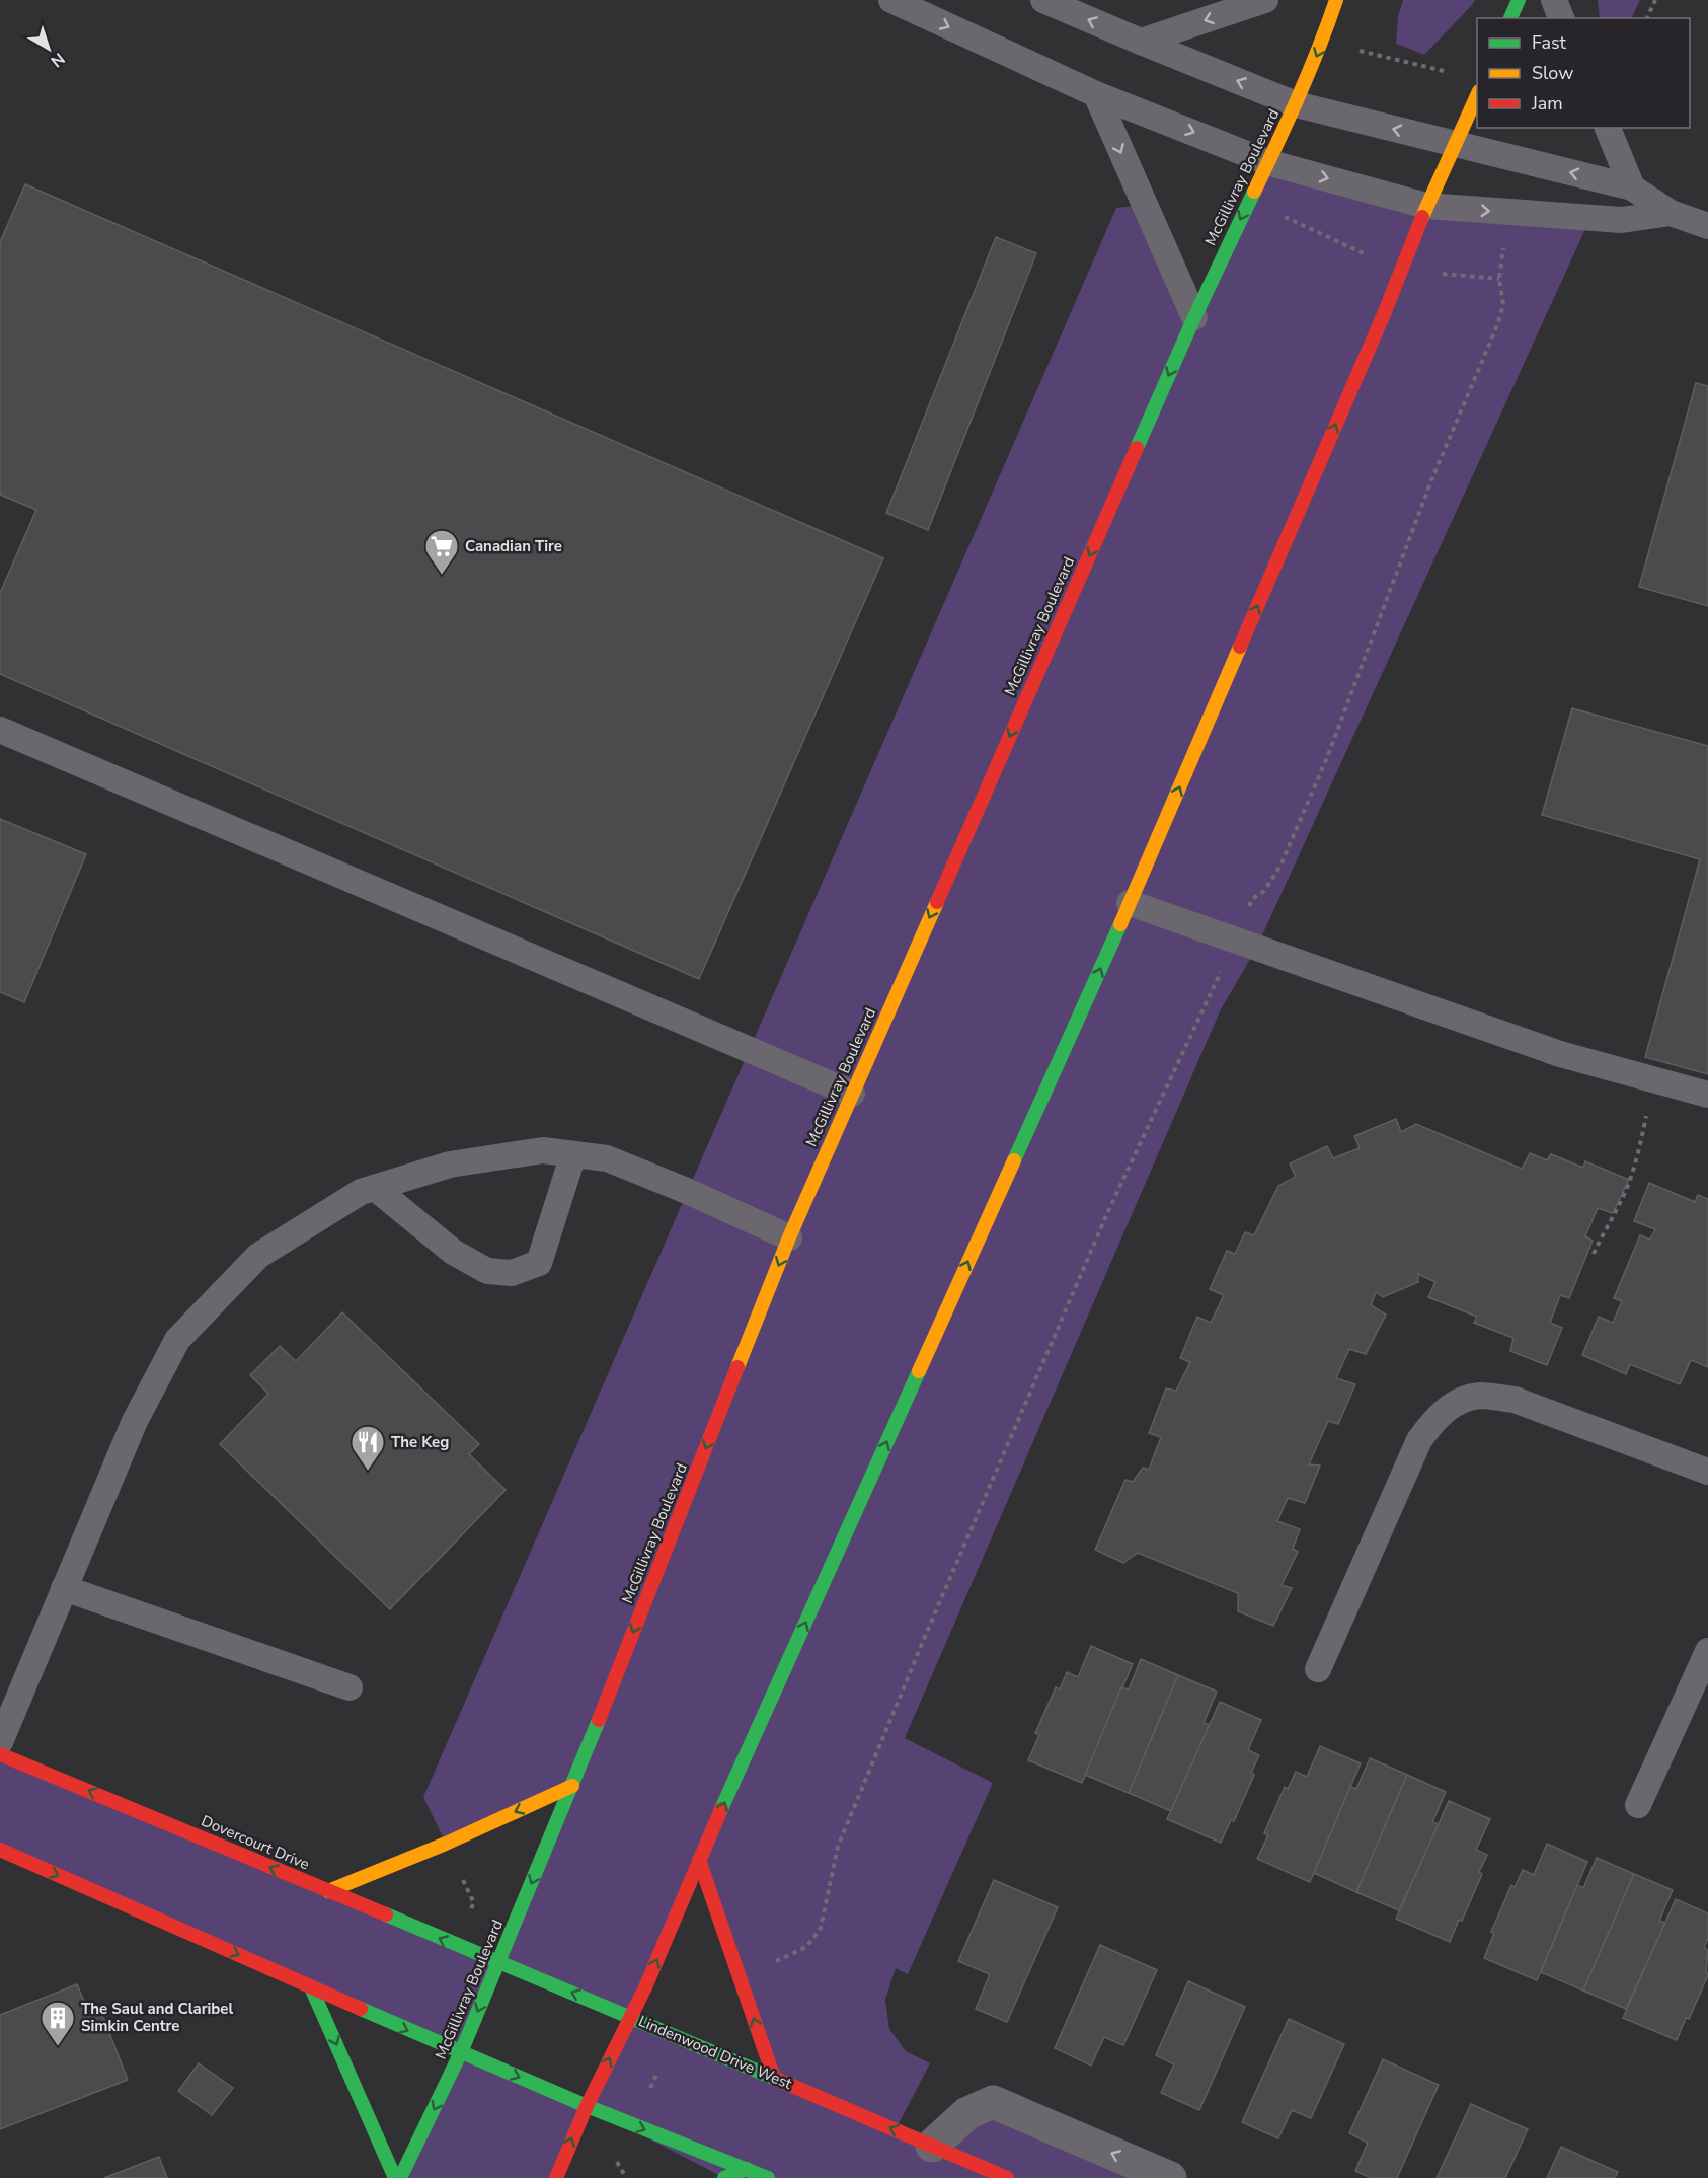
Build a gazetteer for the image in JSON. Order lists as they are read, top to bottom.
{
  "streets": {
    "main road": ["McGillivray Boulevard", "Dovercourt Drive", "Lindenwood Drive West"]
  },
  "crossings": [
    ["McGillivray Boulevard", "Dovercourt Drive"],
    ["McGillivray Boulevard", "Lindenwood Drive West"],
    ["Dovercourt Drive", "Lindenwood Drive West"]
  ],
  "one_way": ["McGillivray Boulevard"],
  "places": {
    "supermarket": ["Canadian Tire"],
    "restaurant": ["The Keg"],
    "building": ["The Saul and Claribel Simkin Centre"]
  },
  "legend": ["Fast", "Slow", "Jam"],
  "north": "bottom right"
}
